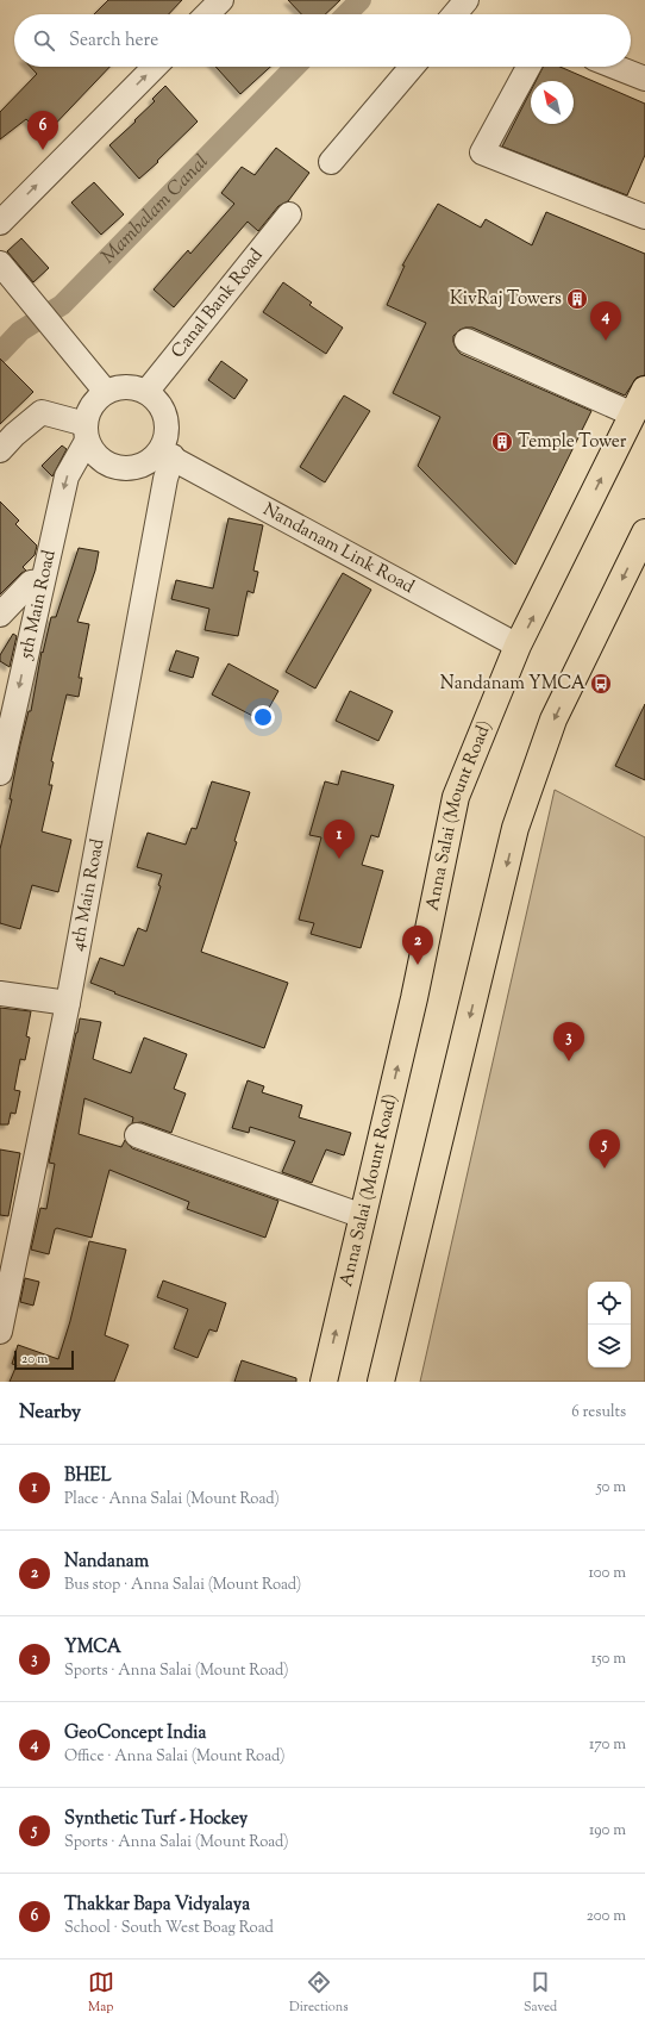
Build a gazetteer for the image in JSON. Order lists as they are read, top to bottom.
{
  "streets": {
    "main road": ["Anna Salai (Mount Road)"],
    "street": [
      "Canal Bank Road",
      "Nandanam Link Road",
      "5th Main Road",
      "4th Main Road"
    ]
  },
  "crossings": [
    ["Canal Bank Road", "Nandanam Link Road"],
    ["Canal Bank Road", "5th Main Road"],
    ["Canal Bank Road", "4th Main Road"],
    ["Nandanam Link Road", "5th Main Road"],
    ["Nandanam Link Road", "Anna Salai (Mount Road)"],
    ["Nandanam Link Road", "4th Main Road"],
    ["5th Main Road", "4th Main Road"]
  ],
  "one_way": ["5th Main Road"],
  "water": ["Mambalam Canal"],
  "places": {
    "building": ["KivRaj Towers", "Temple Tower"],
    "bus stop": ["Nandanam YMCA"]
  },
  "scale_bar": "20 m",
  "north": "top left",
  "page": {
    "search": "Search here",
    "pins": [
      "6",
      "4",
      "1",
      "2",
      "3",
      "5"
    ],
    "scale": "20 m",
    "heading": ["Nearby", "6 results"],
    "list": [
      {
        "mark": "1",
        "name": "BHEL",
        "note": "Place · Anna Salai (Mount Road)",
        "value": "50 m"
      },
      {
        "mark": "2",
        "name": "Nandanam",
        "note": "Bus stop · Anna Salai (Mount Road)",
        "value": "100 m"
      },
      {
        "mark": "3",
        "name": "YMCA",
        "note": "Sports · Anna Salai (Mount Road)",
        "value": "150 m"
      },
      {
        "mark": "4",
        "name": "GeoConcept India",
        "note": "Office · Anna Salai (Mount Road)",
        "value": "170 m"
      },
      {
        "mark": "5",
        "name": "Synthetic Turf - Hockey",
        "note": "Sports · Anna Salai (Mount Road)",
        "value": "190 m"
      },
      {
        "mark": "6",
        "name": "Thakkar Bapa Vidyalaya",
        "note": "School · South West Boag Road",
        "value": "200 m"
      }
    ],
    "nav": ["Map", "Directions", "Saved"]
  }
}
